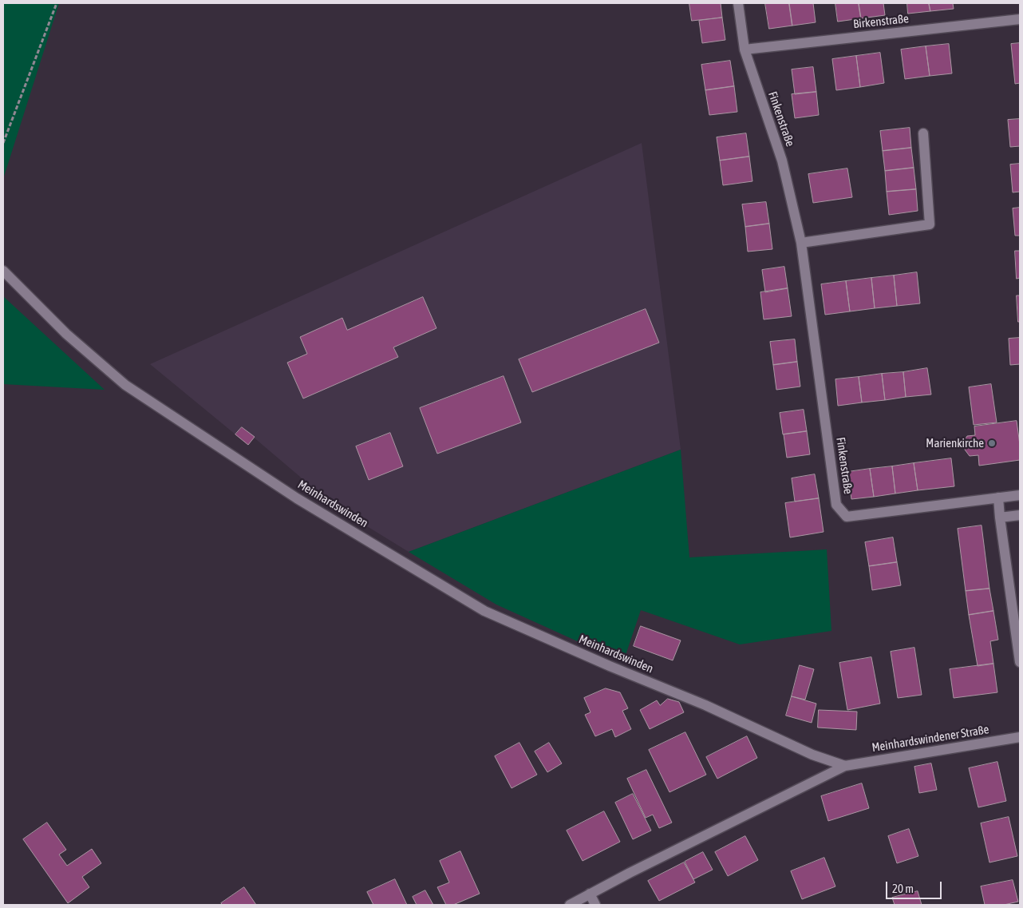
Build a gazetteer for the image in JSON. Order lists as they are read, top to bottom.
{
  "streets": {
    "street": [
      "Birkenstraße",
      "Finkenstraße",
      "Meinhardswinden",
      "Meinhardswindener Straße"
    ]
  },
  "crossings": [
    ["Birkenstraße", "Finkenstraße"],
    ["Meinhardswinden", "Meinhardswindener Straße"]
  ],
  "places": ["Marienkirche"],
  "scale_bar": "20 m"
}
